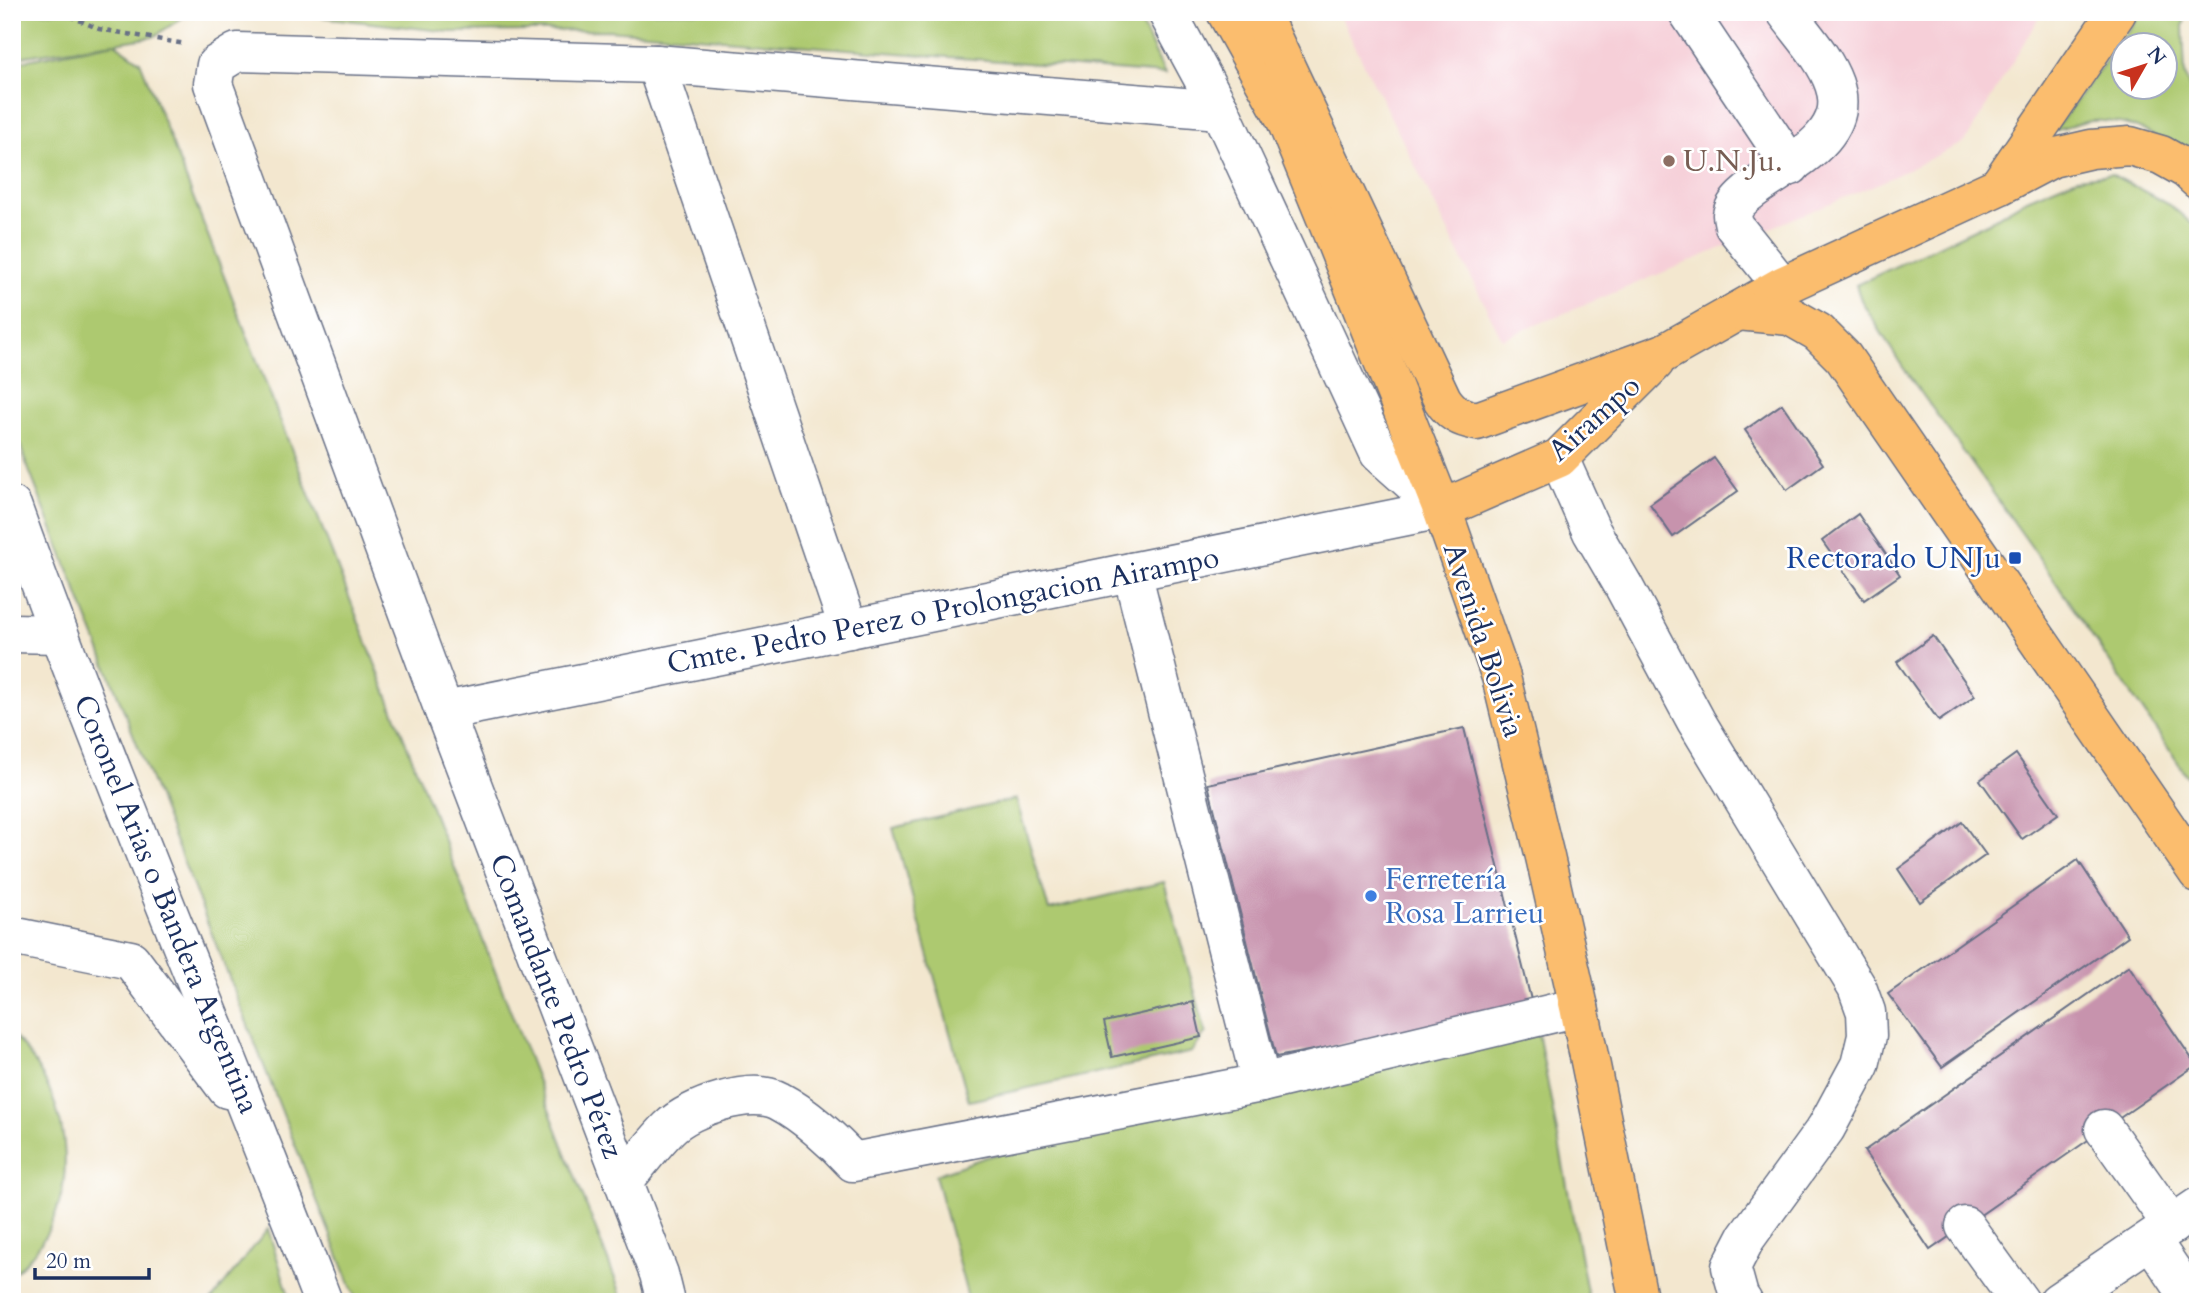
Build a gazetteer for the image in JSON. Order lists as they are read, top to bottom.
{
  "streets": {
    "main road": ["Airampo", "Avenida Bolivia"],
    "street": ["Cmte. Pedro Perez o Prolongacion Airampo", "Coronel Arias o Bandera Argentina", "Comandante Pedro Pérez"]
  },
  "crossings": [
    ["Airampo", "Cmte. Pedro Perez o Prolongacion Airampo"],
    ["Airampo", "Avenida Bolivia"],
    ["Cmte. Pedro Perez o Prolongacion Airampo", "Avenida Bolivia"],
    ["Cmte. Pedro Perez o Prolongacion Airampo", "Comandante Pedro Pérez"]
  ],
  "places": {
    "other": ["U.N.Ju.", "Ferretería Rosa Larrieu"],
    "transit": ["Rectorado UNJu"]
  },
  "scale_bar": "20 m",
  "north": "top right"
}
